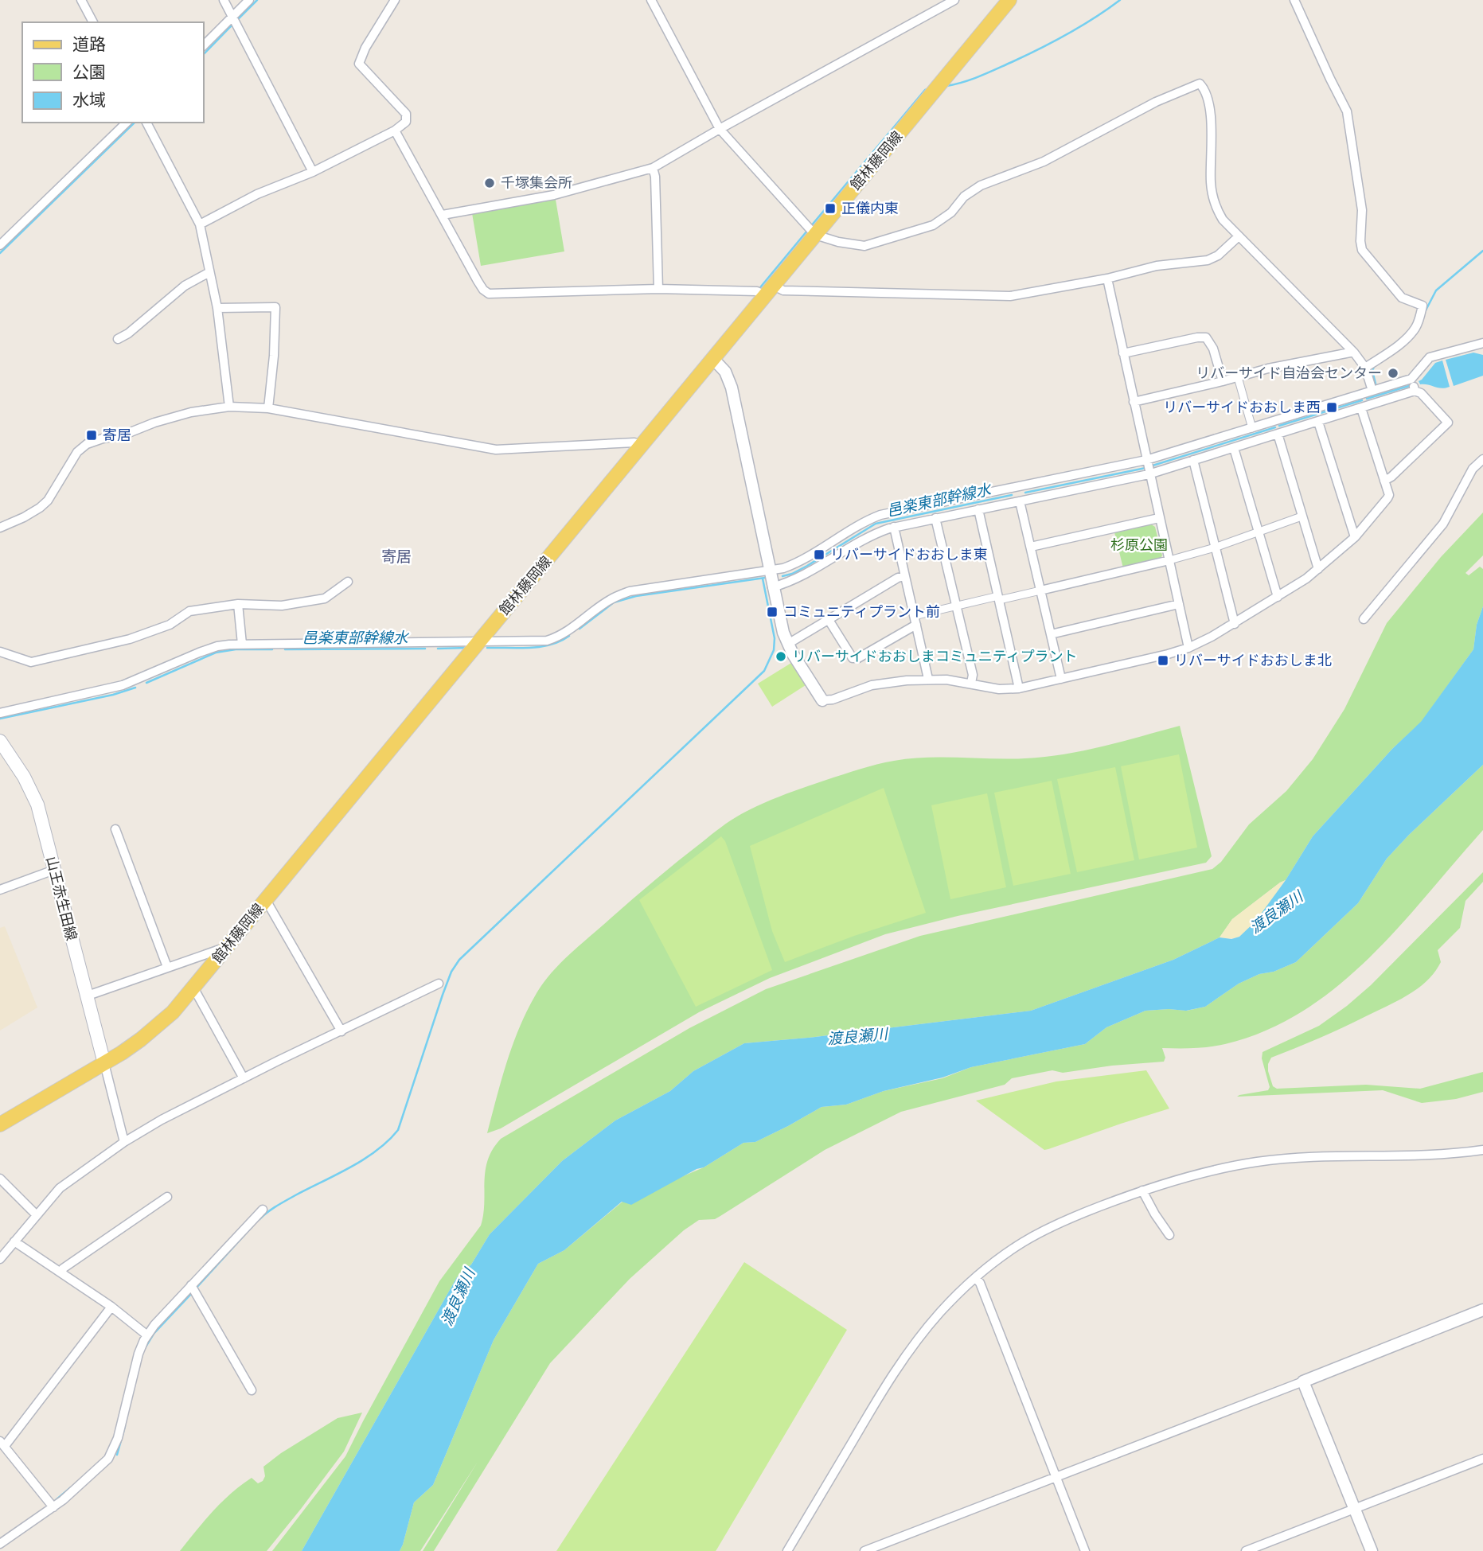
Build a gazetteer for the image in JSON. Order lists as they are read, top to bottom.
{
  "streets": {
    "main road": ["館林藤岡線", "山王赤生田線"]
  },
  "crossings": [
    ["館林藤岡線", "山王赤生田線"]
  ],
  "districts": ["寄居"],
  "water": ["邑楽東部幹線水", "渡良瀬川"],
  "parks": ["杉原公園"],
  "places": {
    "other": ["千塚集会所", "リバーサイド自治会センター", "リバーサイドおおしまコミュニティプラント"],
    "transit": [
      "正儀内東",
      "リバーサイドおおしま西",
      "寄居",
      "リバーサイドおおしま東",
      "コミュニティプラント前",
      "リバーサイドおおしま北"
    ]
  },
  "legend": ["道路", "公園", "水域"]
}
